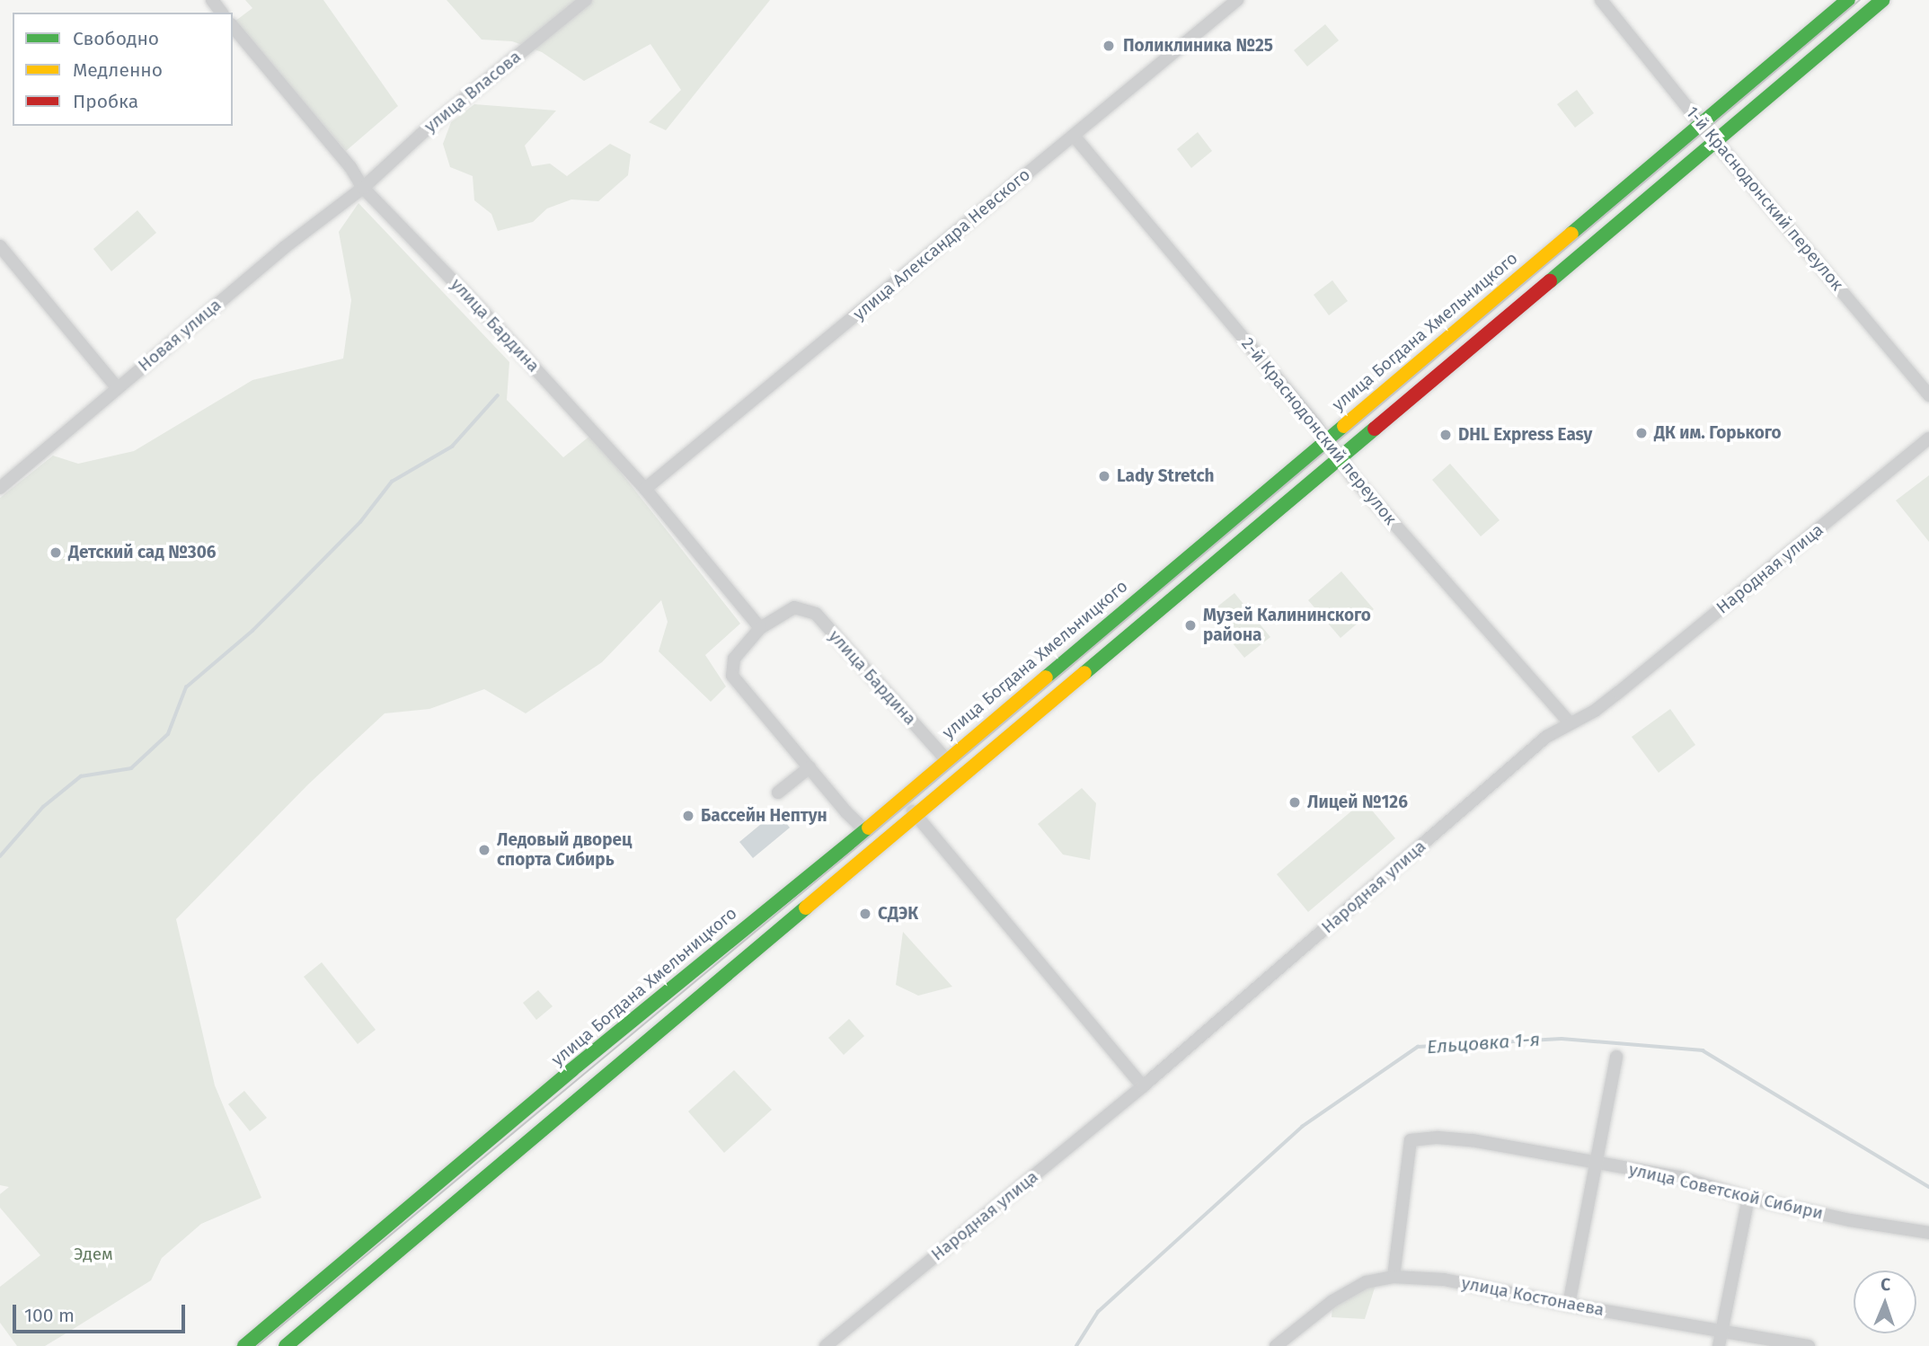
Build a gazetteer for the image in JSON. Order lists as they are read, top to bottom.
{
  "streets": {
    "highway": ["улица Богдана Хмельницкого"],
    "street": [
      "улица Власова",
      "1-й Краснодонский переулок",
      "улица Александра Невского",
      "улица Бардина",
      "Новая улица",
      "2-й Краснодонский переулок",
      "Народная улица",
      "улица Советской Сибири",
      "улица Костонаева"
    ]
  },
  "crossings": [
    ["улица Власова", "улица Бардина"],
    ["улица Власова", "Новая улица"],
    ["1-й Краснодонский переулок", "улица Богдана Хмельницкого"],
    ["улица Александра Невского", "улица Бардина"],
    ["улица Александра Невского", "2-й Краснодонский переулок"],
    ["улица Бардина", "улица Богдана Хмельницкого"],
    ["улица Бардина", "Новая улица"],
    ["улица Богдана Хмельницкого", "2-й Краснодонский переулок"],
    ["2-й Краснодонский переулок", "Народная улица"],
    ["улица Советской Сибири", "улица Костонаева"]
  ],
  "water": ["Ельцовка 1-я"],
  "parks": ["Эдем"],
  "places": [
    "Поликлиника №25",
    "ДК им. Горького",
    "DHL Express Easy",
    "Lady Stretch",
    "Детский сад №306",
    "Музей Калининского района",
    "Лицей №126",
    "Бассейн Нептун",
    "Ледовый дворец спорта Сибирь",
    "СДЭК"
  ],
  "legend": ["Свободно", "Медленно", "Пробка"],
  "scale_bar": "100 m",
  "north": "top"
}
